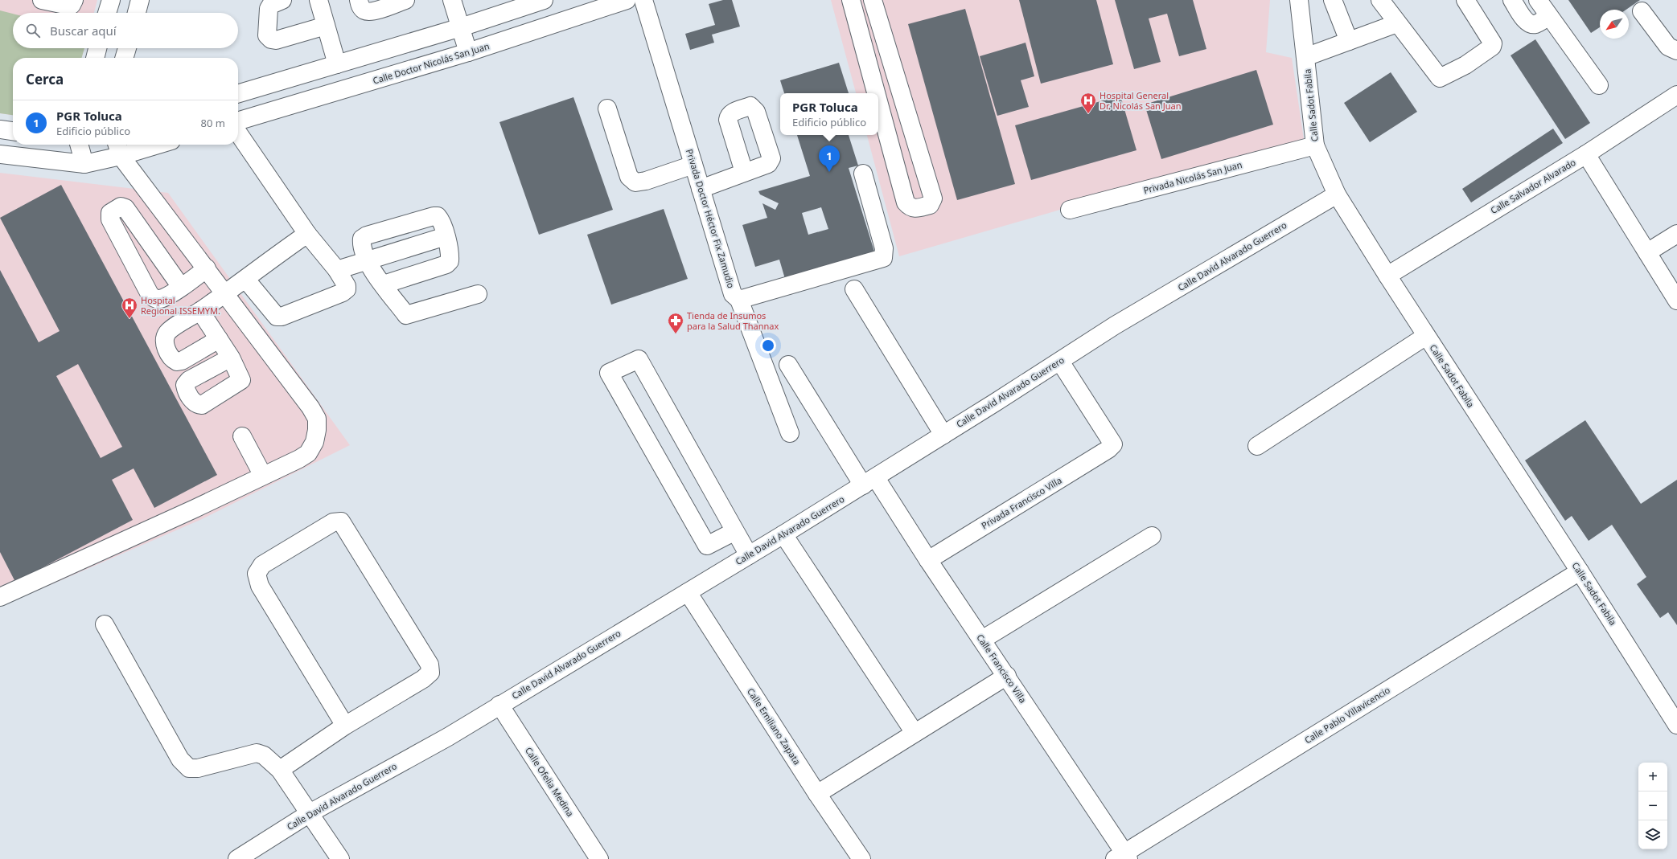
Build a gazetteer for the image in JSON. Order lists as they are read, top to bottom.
{
  "streets": {
    "street": [
      "Calle Doctor Nicolás San Juan",
      "Calle Sadot Fabila",
      "Privada Nicolás San Juan",
      "Calle Salvador Alvarado",
      "Privada Doctor Héctor Fix Zamudio",
      "Calle David Alvarado Guerrero",
      "Privada Francisco Villa",
      "Calle Francisco Villa",
      "Calle Pablo Villavicencio",
      "Calle Emiliano Zapata",
      "Calle Ofelia Medina"
    ]
  },
  "crossings": [
    ["Calle Sadot Fabila", "Privada Nicolás San Juan"],
    ["Calle Sadot Fabila", "Calle Salvador Alvarado"],
    ["Calle Sadot Fabila", "Calle David Alvarado Guerrero"],
    ["Calle Sadot Fabila", "Calle Pablo Villavicencio"],
    ["Calle David Alvarado Guerrero", "Privada Francisco Villa"],
    ["Calle David Alvarado Guerrero", "Calle Francisco Villa"],
    ["Calle David Alvarado Guerrero", "Calle Emiliano Zapata"],
    ["Calle David Alvarado Guerrero", "Calle Ofelia Medina"],
    ["Privada Francisco Villa", "Calle Francisco Villa"],
    ["Calle Francisco Villa", "Calle Pablo Villavicencio"]
  ],
  "places": {
    "hospital": ["Hospital General Dr. Nicolás San Juan", "Hospital Regional ISSEMYM."],
    "pharmacy": ["Tienda de Insumos para la Salud Thannax"]
  },
  "north": "bottom left",
  "page": {
    "search": "Buscar aquí",
    "heading": "Cerca",
    "popup": ["PGR Toluca", "Edificio público"],
    "list": [
      {
        "mark": "1",
        "name": "PGR Toluca",
        "note": "Edificio público",
        "value": "80 m"
      }
    ],
    "pins": "1",
    "map_buttons": ["+", "−"]
  }
}
